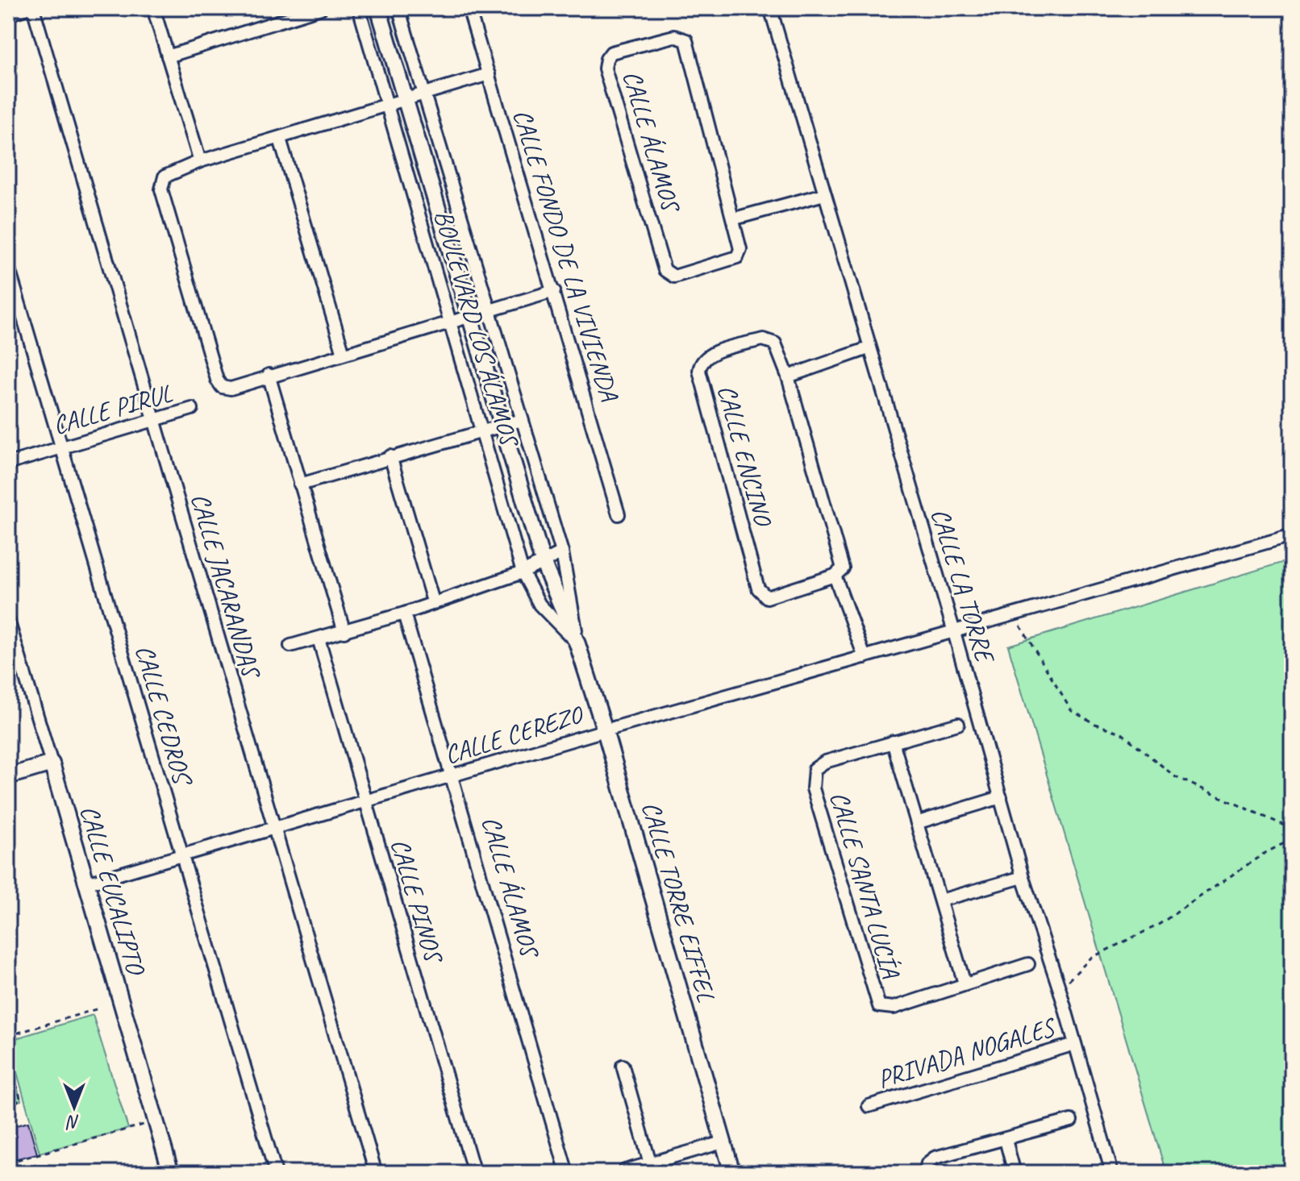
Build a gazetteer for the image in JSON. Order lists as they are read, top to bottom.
{
  "streets": {
    "street": [
      "CALLE ÁLAMOS",
      "CALLE FONDO DE LA VIVIENDA",
      "BOULEVARD LOS ÁLAMOS",
      "CALLE PIRUL",
      "CALLE ENCINO",
      "CALLE JACARANDAS",
      "CALLE LA TORRE",
      "CALLE CEDROS",
      "CALLE CEREZO",
      "CALLE SANTA LUCÍA",
      "CALLE EUCALIPTO",
      "CALLE PINOS",
      "CALLE TORRE EIFFEL",
      "PRIVADA NOGALES"
    ]
  },
  "crossings": [
    ["CALLE ÁLAMOS", "CALLE CEREZO"],
    ["BOULEVARD LOS ÁLAMOS", "CALLE TORRE EIFFEL"],
    ["CALLE PIRUL", "CALLE JACARANDAS"],
    ["CALLE PIRUL", "CALLE CEDROS"],
    ["CALLE ENCINO", "CALLE CEREZO"],
    ["CALLE JACARANDAS", "CALLE CEREZO"],
    ["CALLE LA TORRE", "CALLE CEREZO"],
    ["CALLE LA TORRE", "PRIVADA NOGALES"],
    ["CALLE CEDROS", "CALLE CEREZO"],
    ["CALLE CEREZO", "CALLE EUCALIPTO"],
    ["CALLE CEREZO", "CALLE PINOS"],
    ["CALLE CEREZO", "CALLE TORRE EIFFEL"]
  ],
  "north": "bottom"
}
